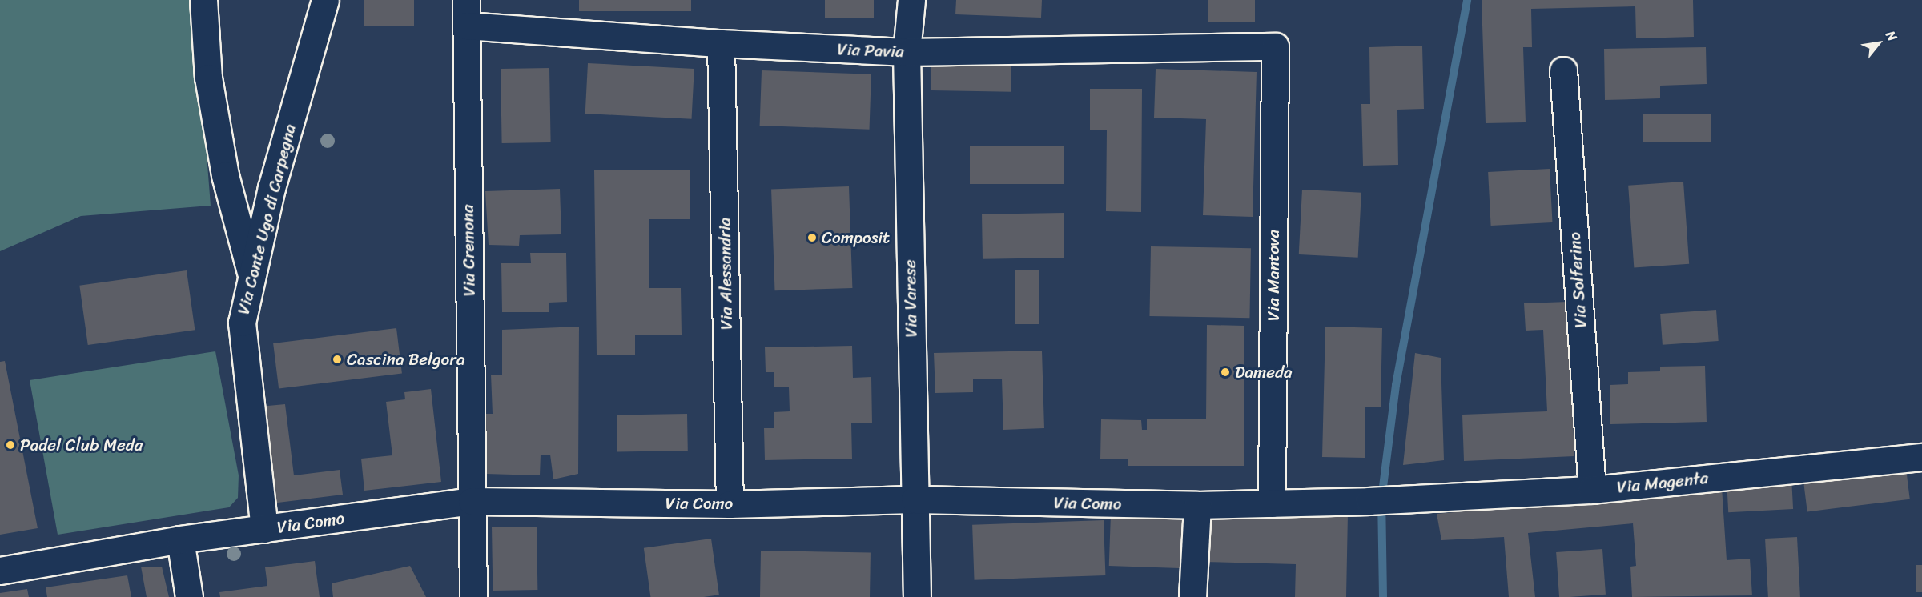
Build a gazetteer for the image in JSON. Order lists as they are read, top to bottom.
{
  "streets": {
    "street": [
      "Via Pavia",
      "Via Conte Ugo di Carpegna",
      "Via Cremona",
      "Via Alessandria",
      "Via Mantova",
      "Via Solferino",
      "Via Varese",
      "Via Magenta",
      "Via Como"
    ]
  },
  "crossings": [
    ["Via Pavia", "Via Cremona"],
    ["Via Pavia", "Via Alessandria"],
    ["Via Pavia", "Via Mantova"],
    ["Via Pavia", "Via Varese"],
    ["Via Conte Ugo di Carpegna", "Via Como"],
    ["Via Cremona", "Via Como"],
    ["Via Alessandria", "Via Como"],
    ["Via Mantova", "Via Como"],
    ["Via Solferino", "Via Magenta"],
    ["Via Varese", "Via Como"],
    ["Via Magenta", "Via Como"]
  ],
  "places": [
    "Composit",
    "Cascina Belgora",
    "Dameda",
    "Padel Club Meda"
  ],
  "north": "top right"
}
